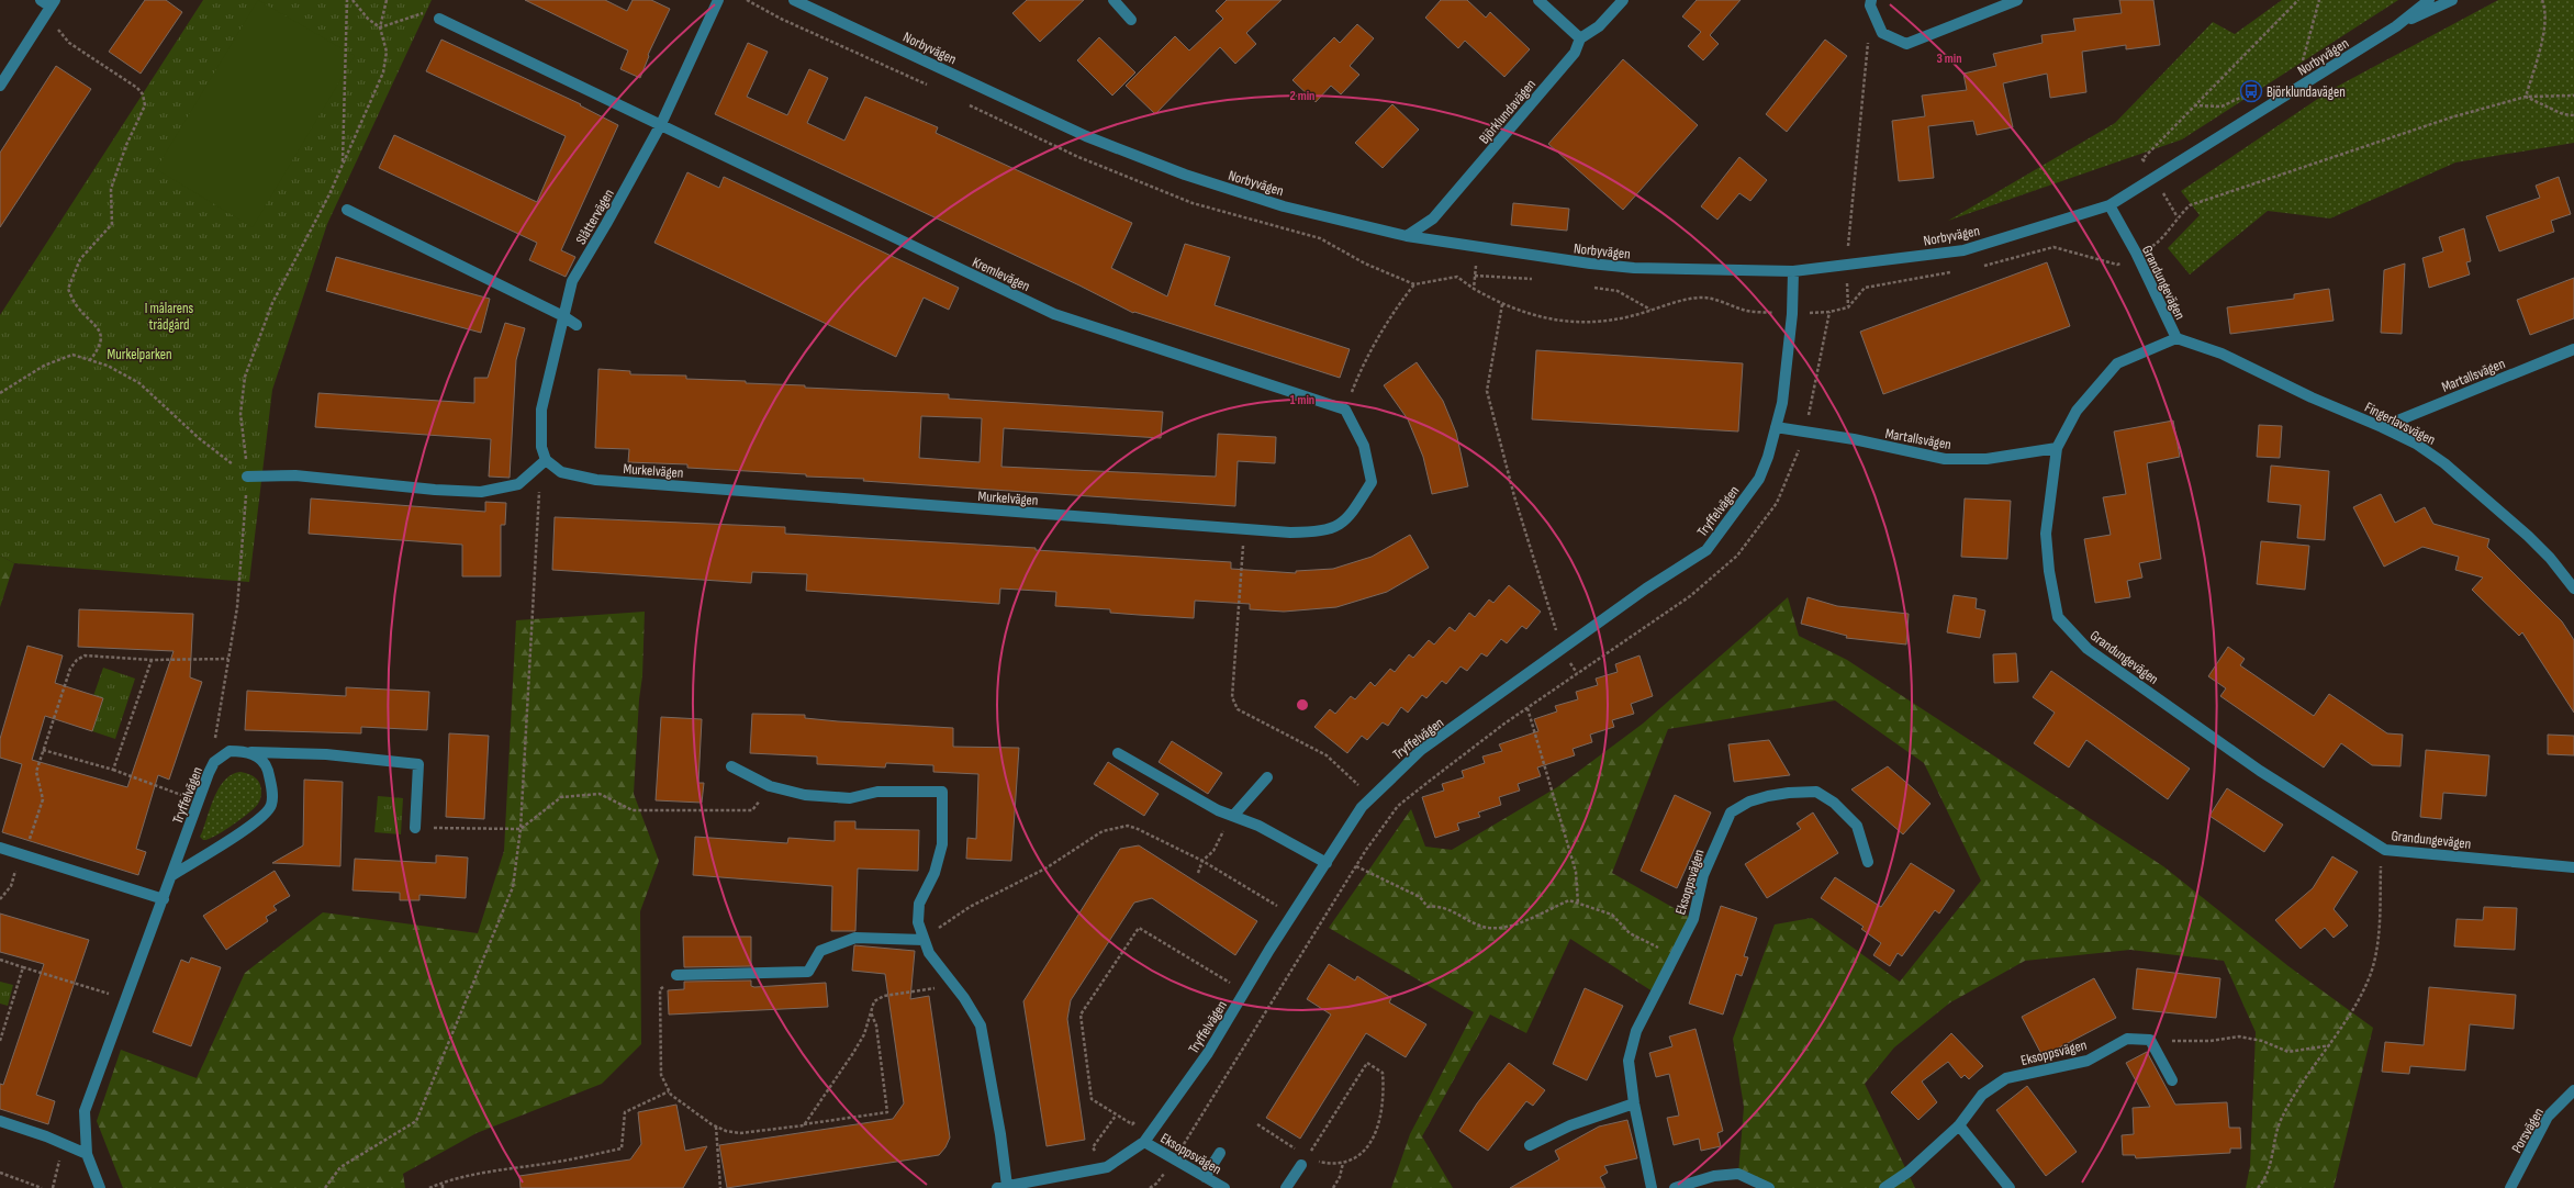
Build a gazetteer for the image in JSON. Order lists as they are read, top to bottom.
{
  "streets": {
    "street": [
      "Norbyvägen",
      "Björklundavägen",
      "Slåttervägen",
      "Kremlevägen",
      "Grandungevägen",
      "Martallsvägen",
      "Fingerlavsvägen",
      "Murkelvägen",
      "Tryffelvägen",
      "Eksoppsvägen",
      "Porsvägen"
    ]
  },
  "crossings": [
    ["Norbyvägen", "Björklundavägen"],
    ["Norbyvägen", "Grandungevägen"],
    ["Norbyvägen", "Tryffelvägen"],
    ["Slåttervägen", "Kremlevägen"],
    ["Slåttervägen", "Murkelvägen"],
    ["Kremlevägen", "Murkelvägen"],
    ["Grandungevägen", "Martallsvägen"],
    ["Grandungevägen", "Fingerlavsvägen"],
    ["Martallsvägen", "Fingerlavsvägen"],
    ["Martallsvägen", "Tryffelvägen"],
    ["Tryffelvägen", "Eksoppsvägen"]
  ],
  "parks": ["I målarens trädgård", "Murkelparken"],
  "places": {
    "bus stop": ["Björklundavägen"]
  },
  "rings": ["3 min", "2 min", "1 min"]
}
